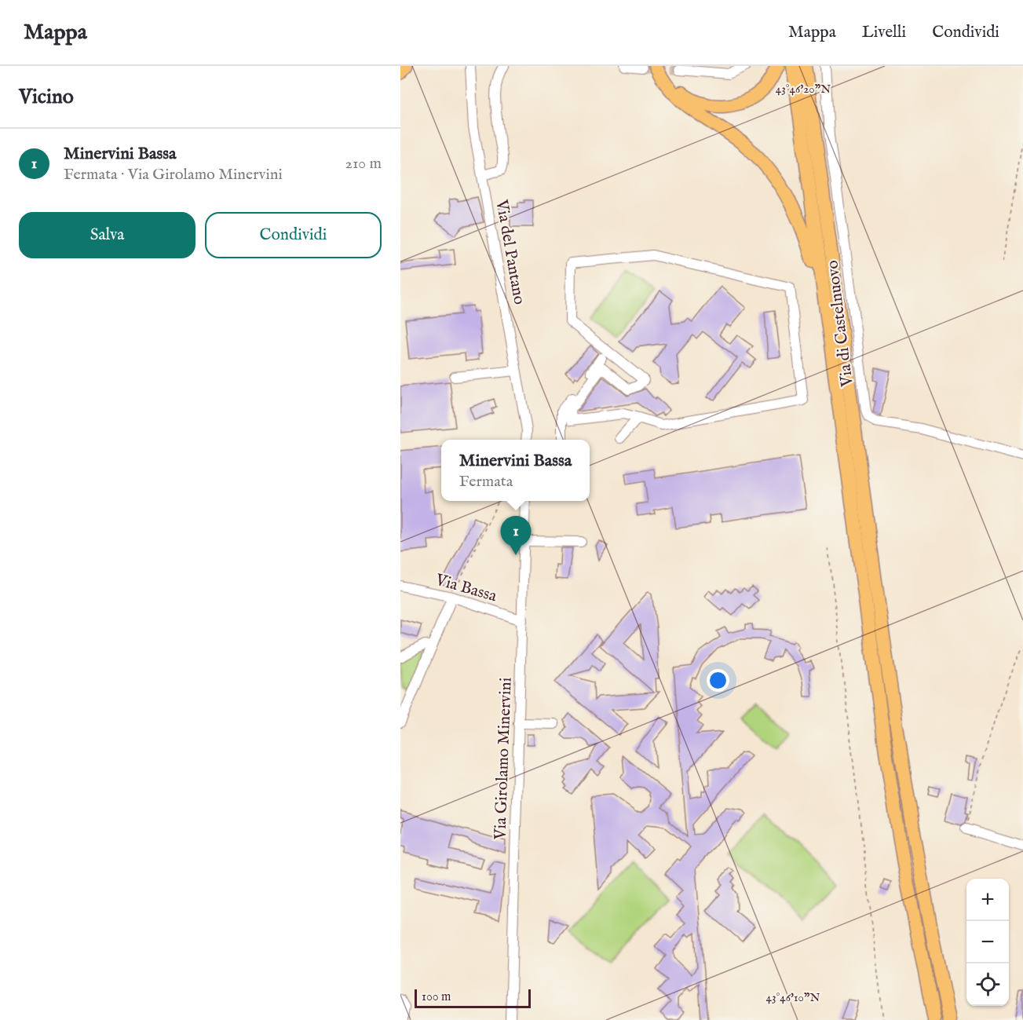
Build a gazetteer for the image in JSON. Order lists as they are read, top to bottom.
{
  "streets": {
    "street": [
      "Via del Pantano",
      "Via di Castelnuovo",
      "Via Bassa",
      "Via Girolamo Minervini"
    ]
  },
  "crossings": [
    ["Via Bassa", "Via Girolamo Minervini"]
  ],
  "scale_bar": "100 m",
  "page": {
    "header": "Mappa",
    "nav": ["Mappa", "Livelli", "Condividi"],
    "heading": "Vicino",
    "list": [
      {
        "mark": "1",
        "name": "Minervini Bassa",
        "note": "Fermata · Via Girolamo Minervini",
        "value": "210 m"
      }
    ],
    "buttons": ["Salva", "Condividi"],
    "popup": ["Minervini Bassa", "Fermata"],
    "pins": "1",
    "map_buttons": ["+", "−"],
    "scale": "100 m"
  },
  "coordinates": ["43°46'20\"N", "43°46'10\"N"]
}
